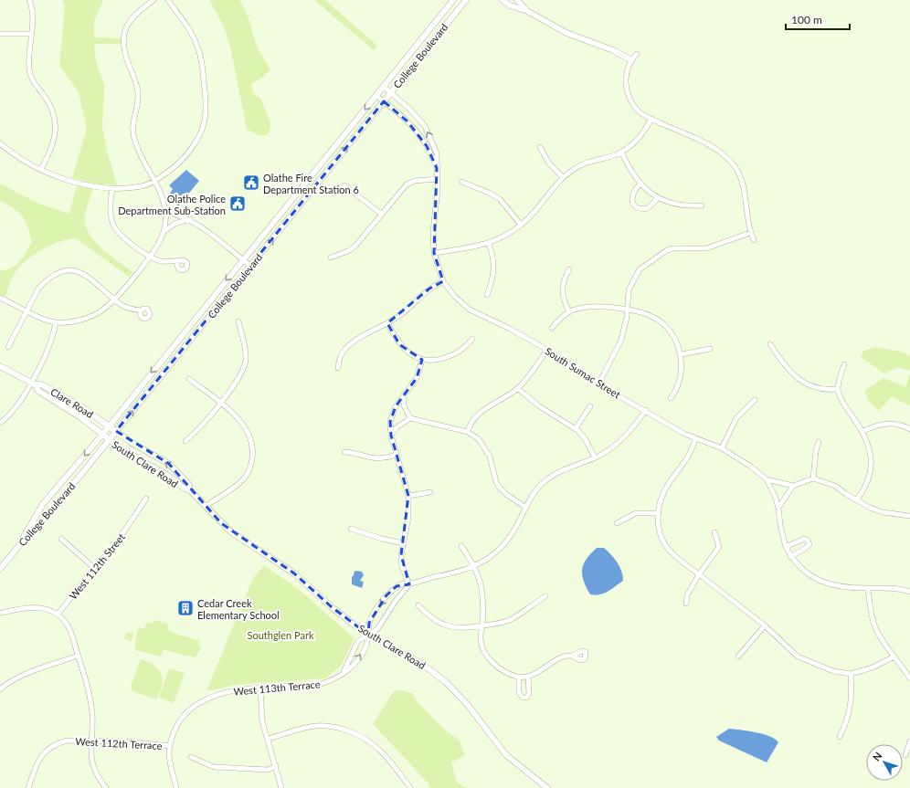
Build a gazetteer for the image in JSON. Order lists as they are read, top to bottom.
{
  "streets": {
    "street": [
      "College Boulevard",
      "South Sumac Street",
      "Clare Road",
      "South Clare Road",
      "West 112th Street",
      "West 113th Terrace",
      "West 112th Terrace"
    ]
  },
  "crossings": [
    ["College Boulevard", "South Sumac Street"],
    ["College Boulevard", "Clare Road"],
    ["College Boulevard", "South Clare Road"],
    ["Clare Road", "South Clare Road"],
    ["South Clare Road", "West 113th Terrace"],
    ["West 113th Terrace", "West 112th Terrace"]
  ],
  "parks": ["Southglen Park"],
  "places": {
    "public building": ["Olathe Fire Department Station 6", "Olathe Police Department Sub-Station"],
    "building": ["Cedar Creek Elementary School"]
  },
  "scale_bar": "100 m",
  "north": "top left"
}
